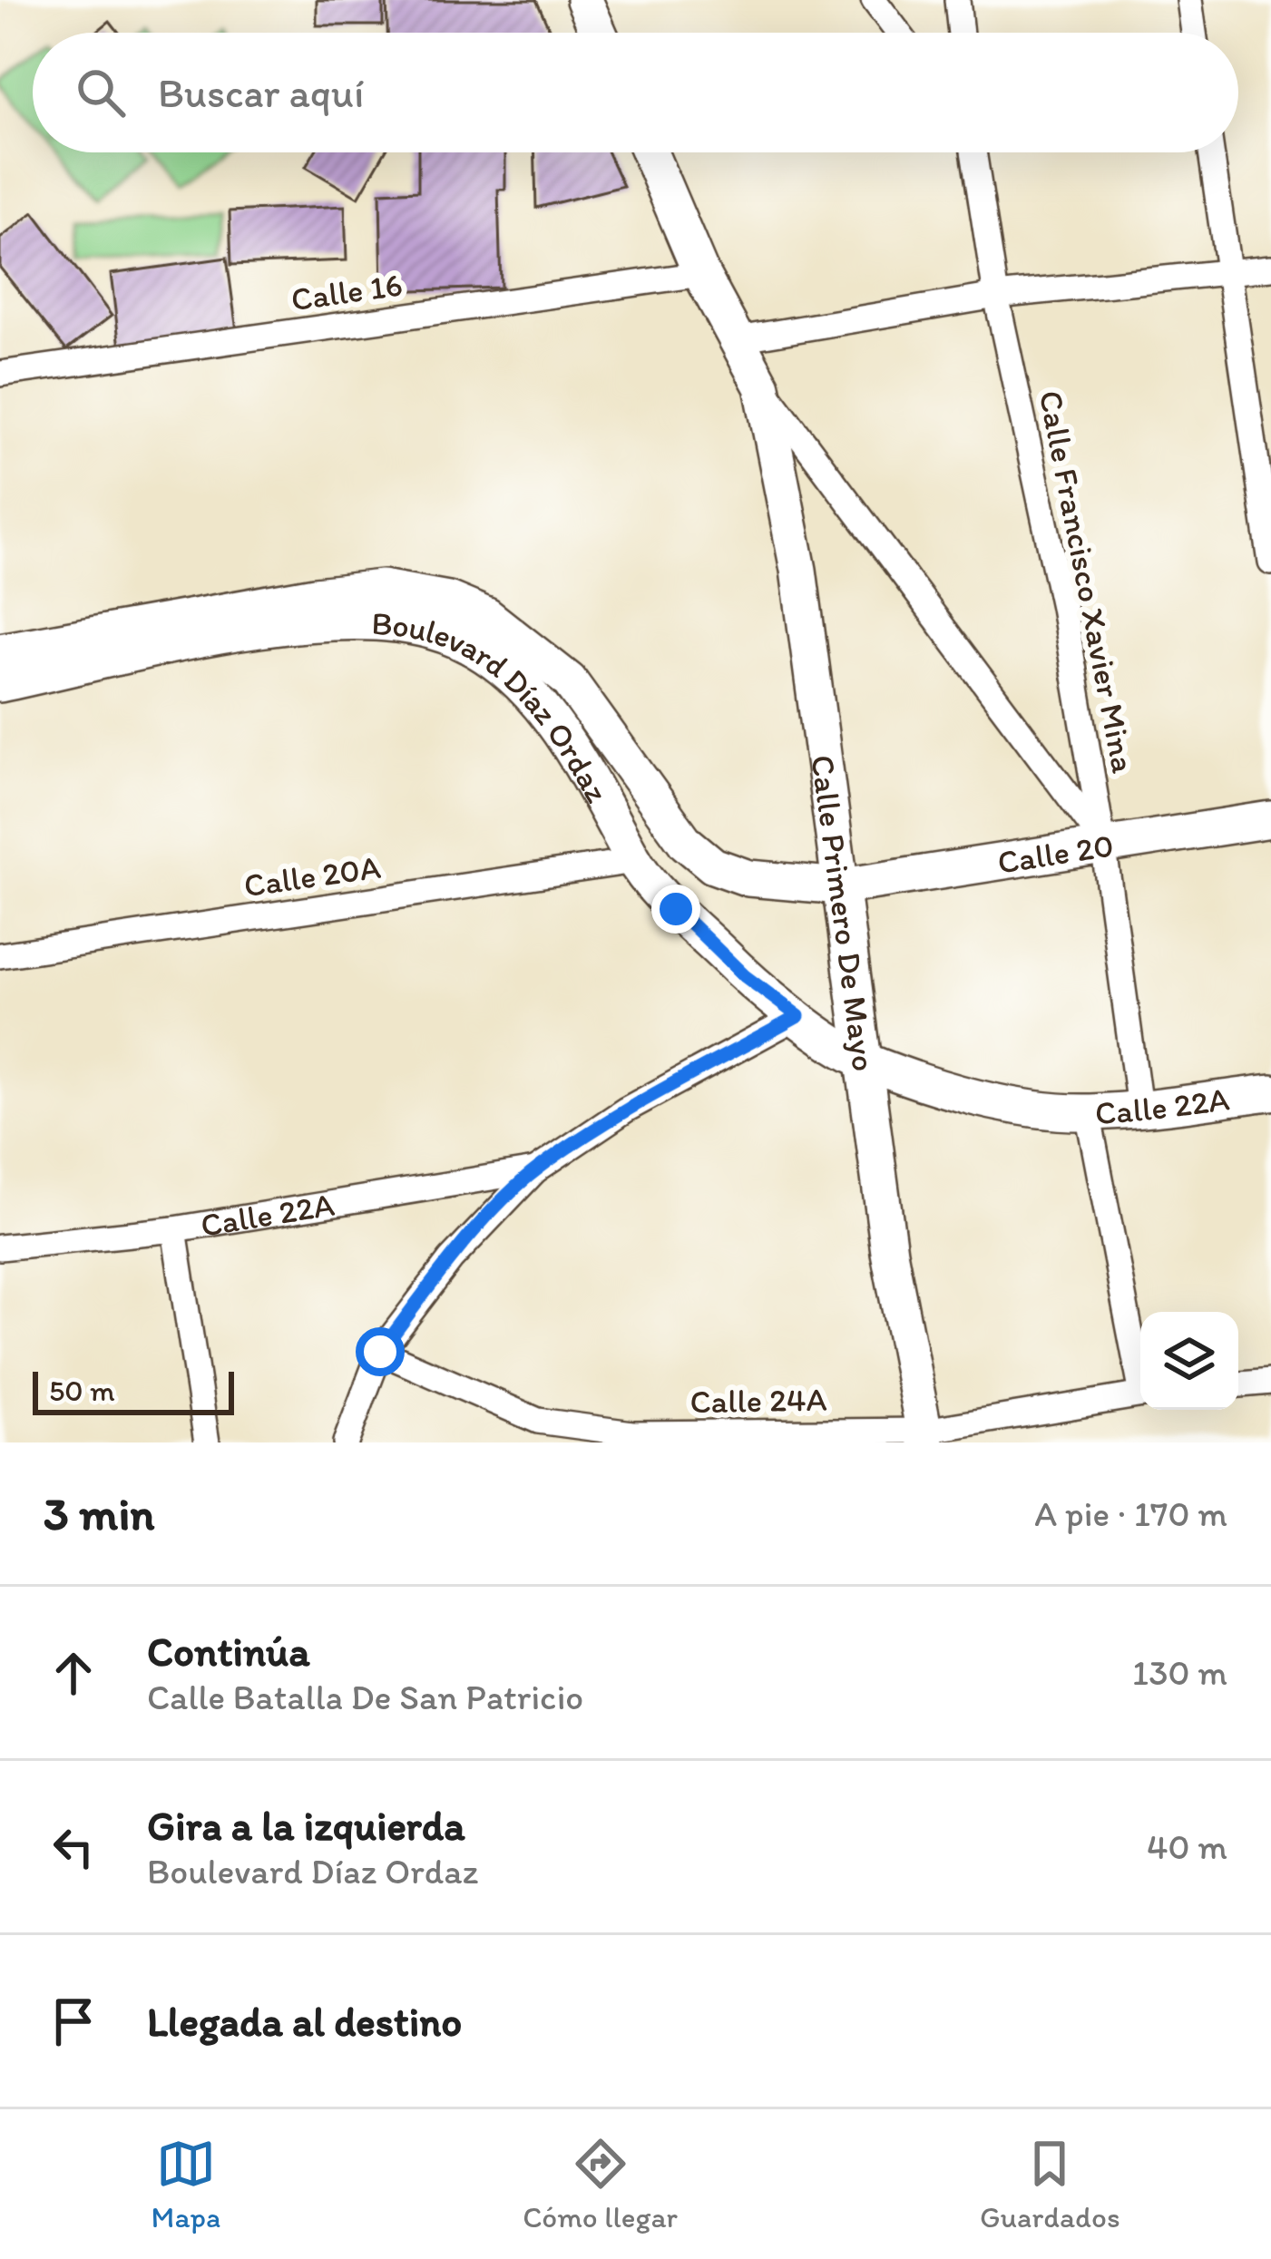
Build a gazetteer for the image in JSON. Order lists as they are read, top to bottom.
{
  "streets": {
    "main road": [
      "Boulevard Díaz Ordaz",
      "Calle 20",
      "Calle Primero De Mayo",
      "Calle 22A"
    ],
    "street": [
      "Calle 16",
      "Calle Francisco Xavier Mina",
      "Calle 20A",
      "Calle 24A"
    ]
  },
  "crossings": [
    ["Calle 16", "Calle Primero De Mayo"],
    ["Calle Francisco Xavier Mina", "Calle 20"],
    ["Calle Francisco Xavier Mina", "Calle Primero De Mayo"],
    ["Calle Francisco Xavier Mina", "Calle 22A"],
    ["Boulevard Díaz Ordaz", "Calle 20"],
    ["Boulevard Díaz Ordaz", "Calle 20A"],
    ["Boulevard Díaz Ordaz", "Calle Primero De Mayo"],
    ["Boulevard Díaz Ordaz", "Calle 22A"],
    ["Calle 20", "Calle Primero De Mayo"],
    ["Calle Primero De Mayo", "Calle 22A"],
    ["Calle Primero De Mayo", "Calle 24A"]
  ],
  "scale_bar": "50 m",
  "page": {
    "search": "Buscar aquí",
    "scale": "50 m",
    "heading": ["3 min", "A pie · 170 m"],
    "list": [
      ["Continúa", "Calle Batalla De San Patricio", "130 m"],
      ["Gira a la izquierda", "Boulevard Díaz Ordaz", "40 m"],
      "Llegada al destino"
    ],
    "nav": ["Mapa", "Cómo llegar", "Guardados"]
  }
}
